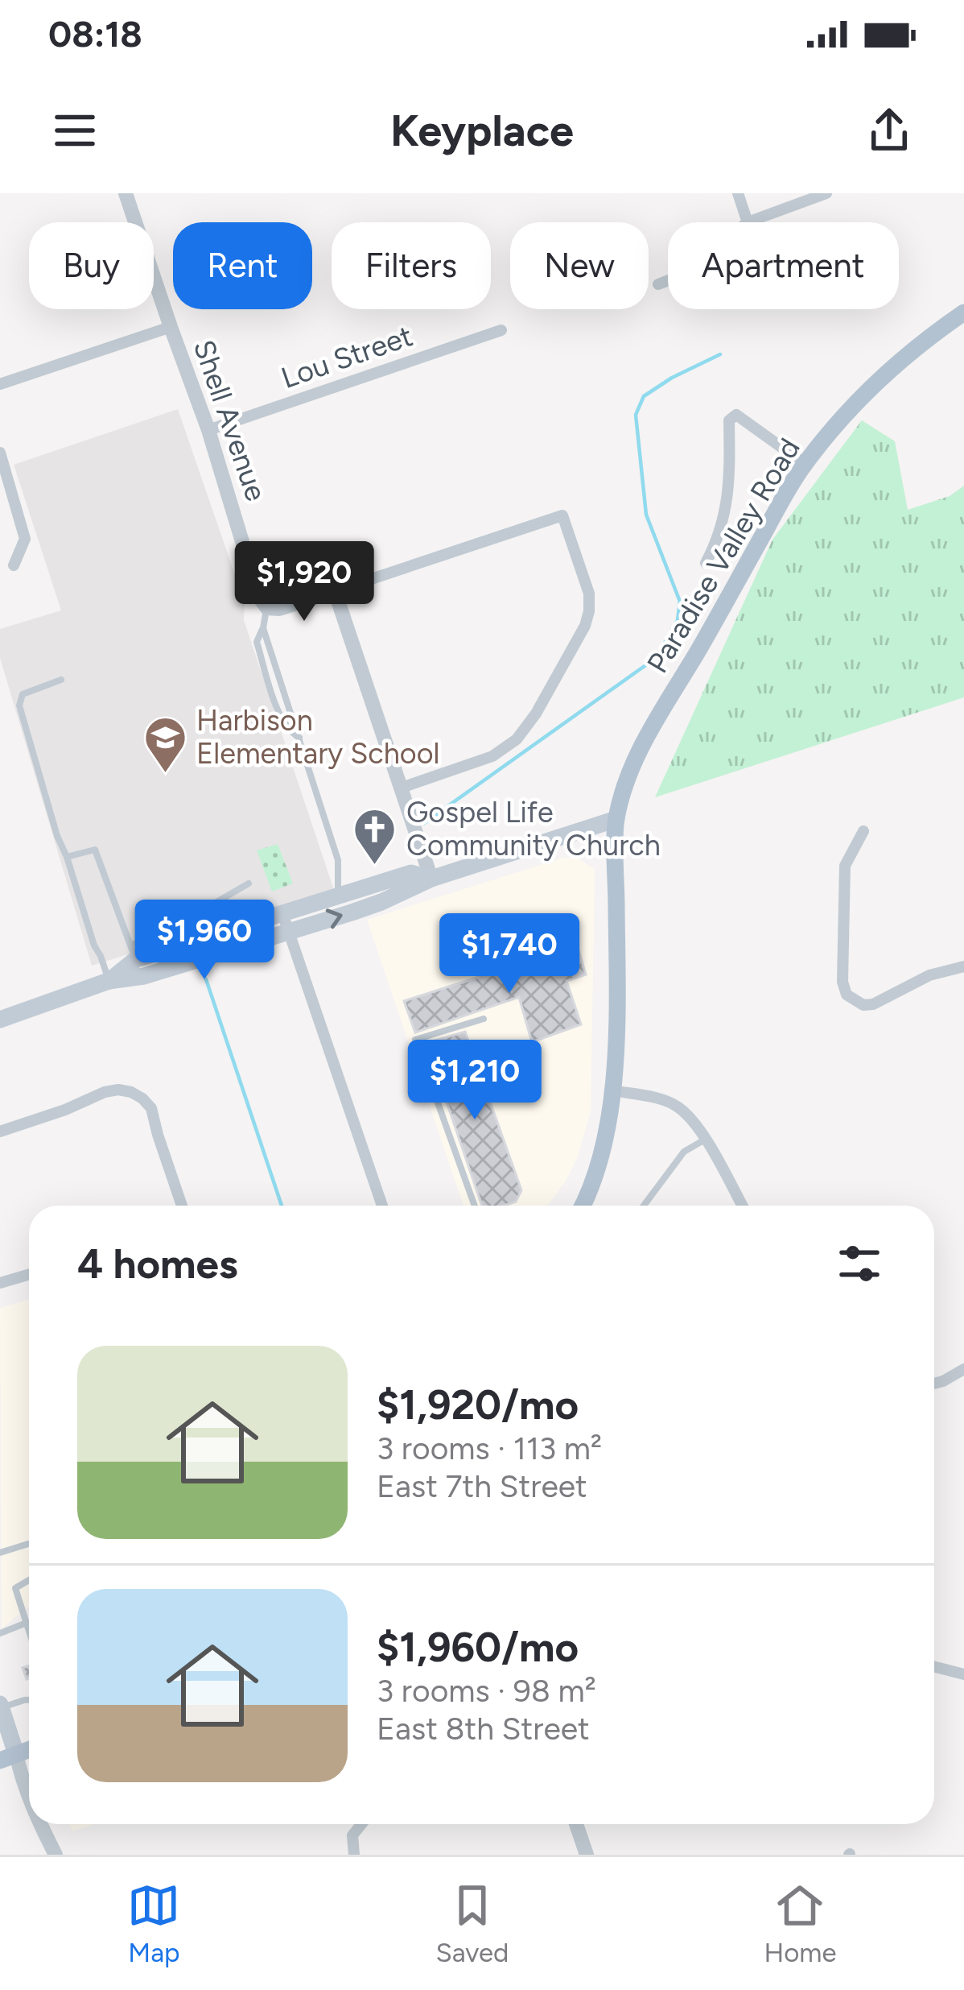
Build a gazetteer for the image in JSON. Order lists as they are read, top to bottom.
{
  "streets": {
    "main road": ["Paradise Valley Road"],
    "street": ["Lou Street", "Shell Avenue"]
  },
  "crossings": [
    ["Lou Street", "Shell Avenue"]
  ],
  "places": {
    "school or university": ["Harbison Elementary School"],
    "church": ["Gospel Life Community Church"]
  },
  "page": {
    "status": "08:18",
    "header": "Keyplace",
    "chip": [
      "Buy",
      "Rent",
      "Filters",
      "New",
      "Apartment"
    ],
    "price": [
      "$1,920",
      "$1,960",
      "$1,740",
      "$1,210"
    ],
    "heading": "4 homes",
    "list": [
      {
        "name": "$1,920/mo",
        "note": "3 rooms · 113 m² · East 7th Street"
      },
      {
        "name": "$1,960/mo",
        "note": "3 rooms · 98 m² · East 8th Street"
      }
    ],
    "tabs": ["Map", "Saved", "Home"]
  }
}
